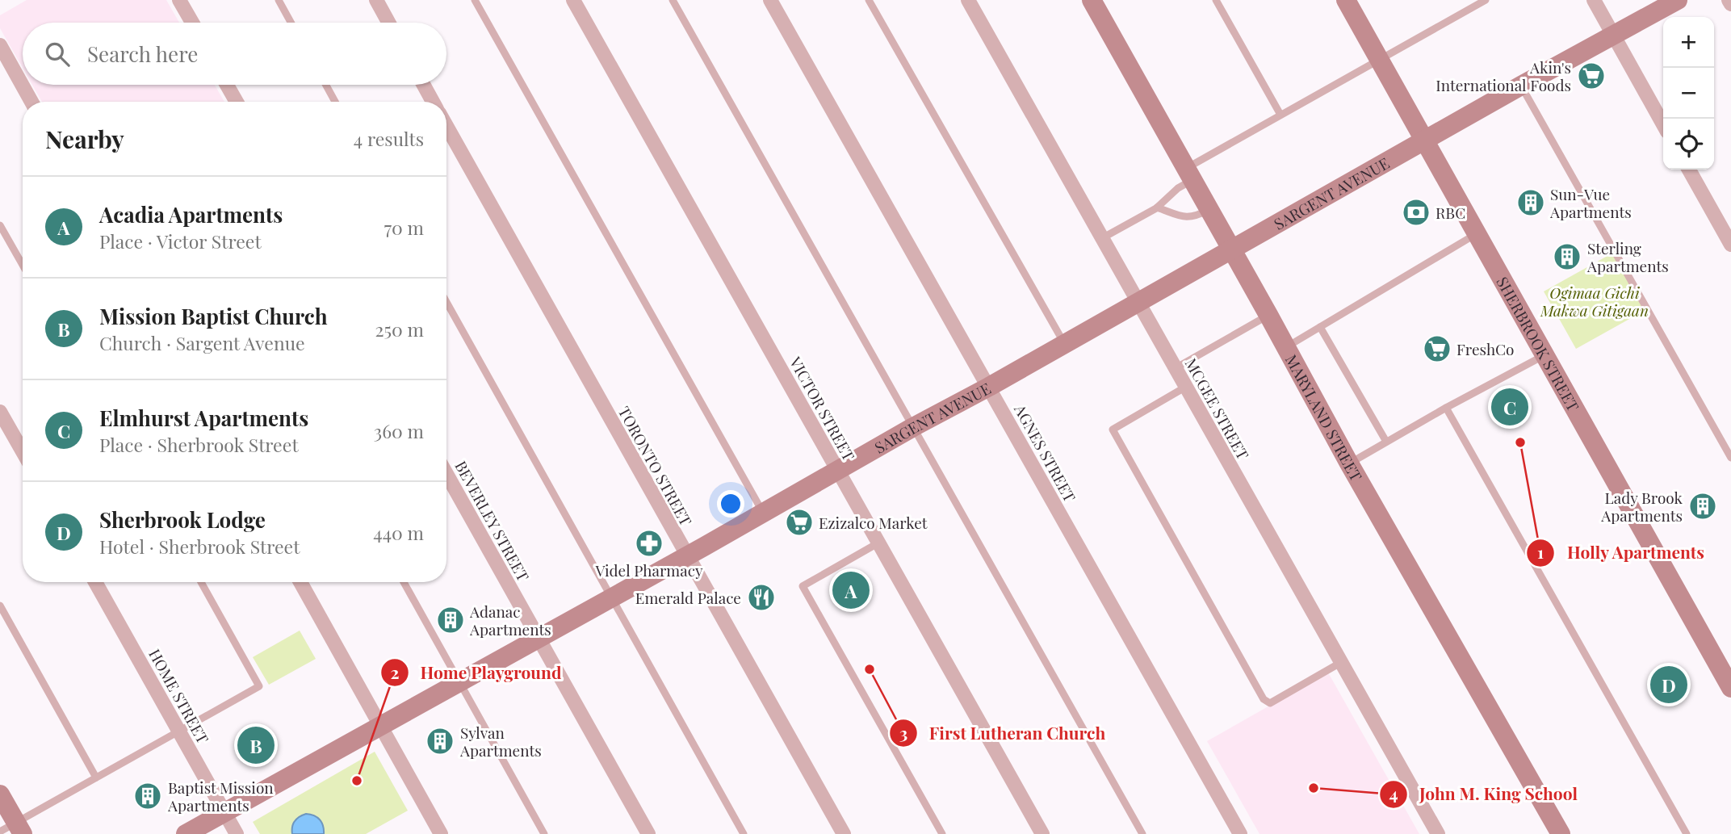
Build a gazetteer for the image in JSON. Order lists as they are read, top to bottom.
{
  "streets": {
    "main road": ["SARGENT AVENUE", "SHERBROOK STREET", "MARYLAND STREET"],
    "street": [
      "VICTOR STREET",
      "MCGEE STREET",
      "AGNES STREET",
      "TORONTO STREET",
      "BEVERLEY STREET",
      "HOME STREET"
    ]
  },
  "crossings": [
    ["SARGENT AVENUE", "SHERBROOK STREET"],
    ["SARGENT AVENUE", "VICTOR STREET"],
    ["SARGENT AVENUE", "MCGEE STREET"],
    ["SARGENT AVENUE", "MARYLAND STREET"],
    ["SARGENT AVENUE", "AGNES STREET"],
    ["SARGENT AVENUE", "TORONTO STREET"],
    ["SARGENT AVENUE", "BEVERLEY STREET"],
    ["SARGENT AVENUE", "HOME STREET"]
  ],
  "parks": ["Ogimaa Gichi Makwa Gitigaan"],
  "places": {
    "supermarket": ["Akin's International Foods", "FreshCo", "Ezizalco Market"],
    "building": [
      "Sun-Vue Apartments",
      "Sterling Apartments",
      "Lady Brook Apartments",
      "Adanac Apartments",
      "Sylvan Apartments",
      "Baptist Mission Apartments"
    ],
    "bank": ["RBC"],
    "other": [
      "Holly Apartments",
      "First Lutheran Church",
      "Home Playground",
      "John M. King School"
    ],
    "pharmacy": ["Videl Pharmacy"],
    "restaurant": ["Emerald Palace"]
  },
  "page": {
    "map_buttons": ["+", "−"],
    "search": "Search here",
    "heading": ["Nearby", "4 results"],
    "list": [
      {
        "mark": "A",
        "name": "Acadia Apartments",
        "note": "Place · Victor Street",
        "value": "70 m"
      },
      {
        "mark": "B",
        "name": "Mission Baptist Church",
        "note": "Church · Sargent Avenue",
        "value": "250 m"
      },
      {
        "mark": "C",
        "name": "Elmhurst Apartments",
        "note": "Place · Sherbrook Street",
        "value": "360 m"
      },
      {
        "mark": "D",
        "name": "Sherbrook Lodge",
        "note": "Hotel · Sherbrook Street",
        "value": "440 m"
      }
    ],
    "pins": [
      "C",
      "A",
      "D",
      "B"
    ]
  }
}
